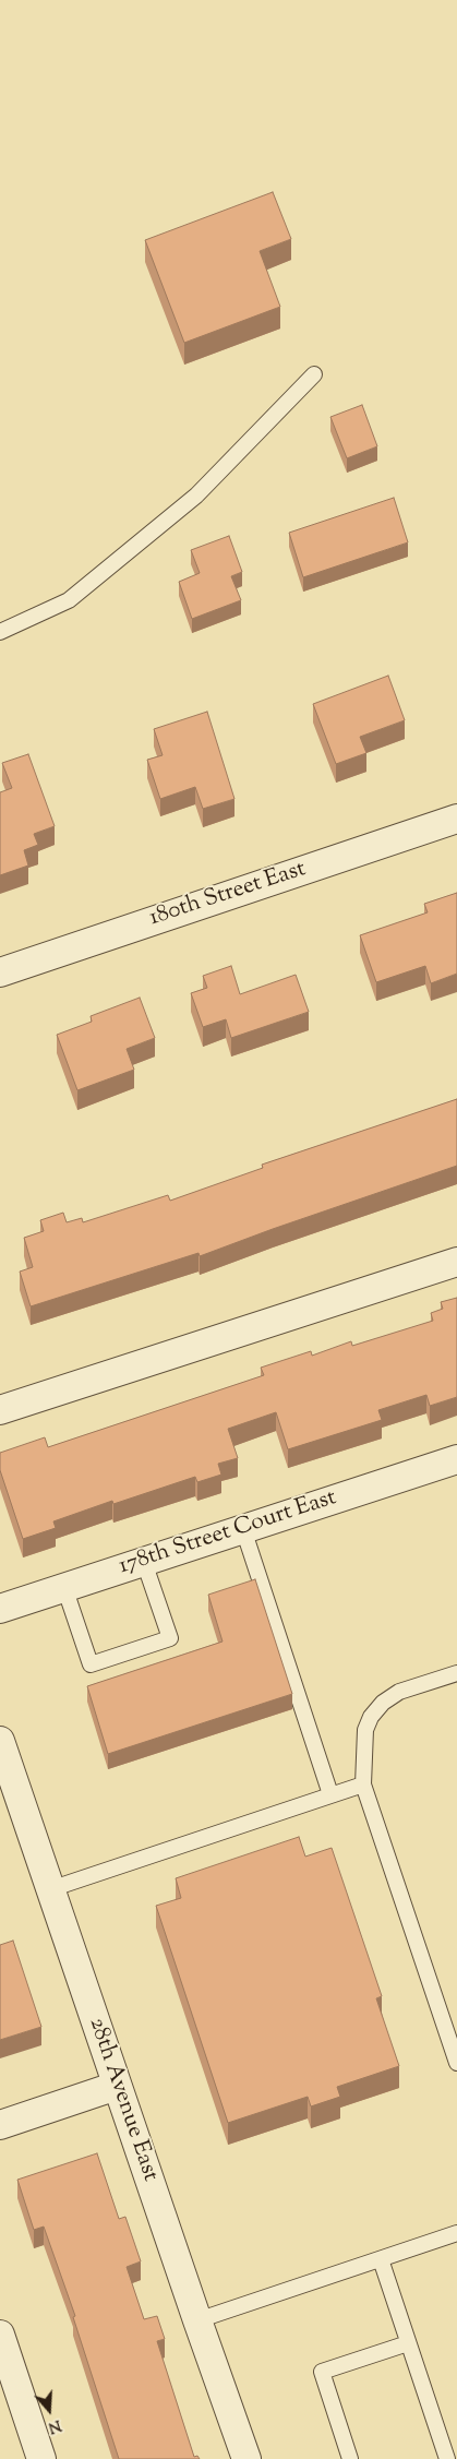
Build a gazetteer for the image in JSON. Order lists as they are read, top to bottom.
{
  "streets": {
    "street": ["180th Street East", "178th Street Court East", "28th Avenue East"]
  },
  "north": "bottom"
}
